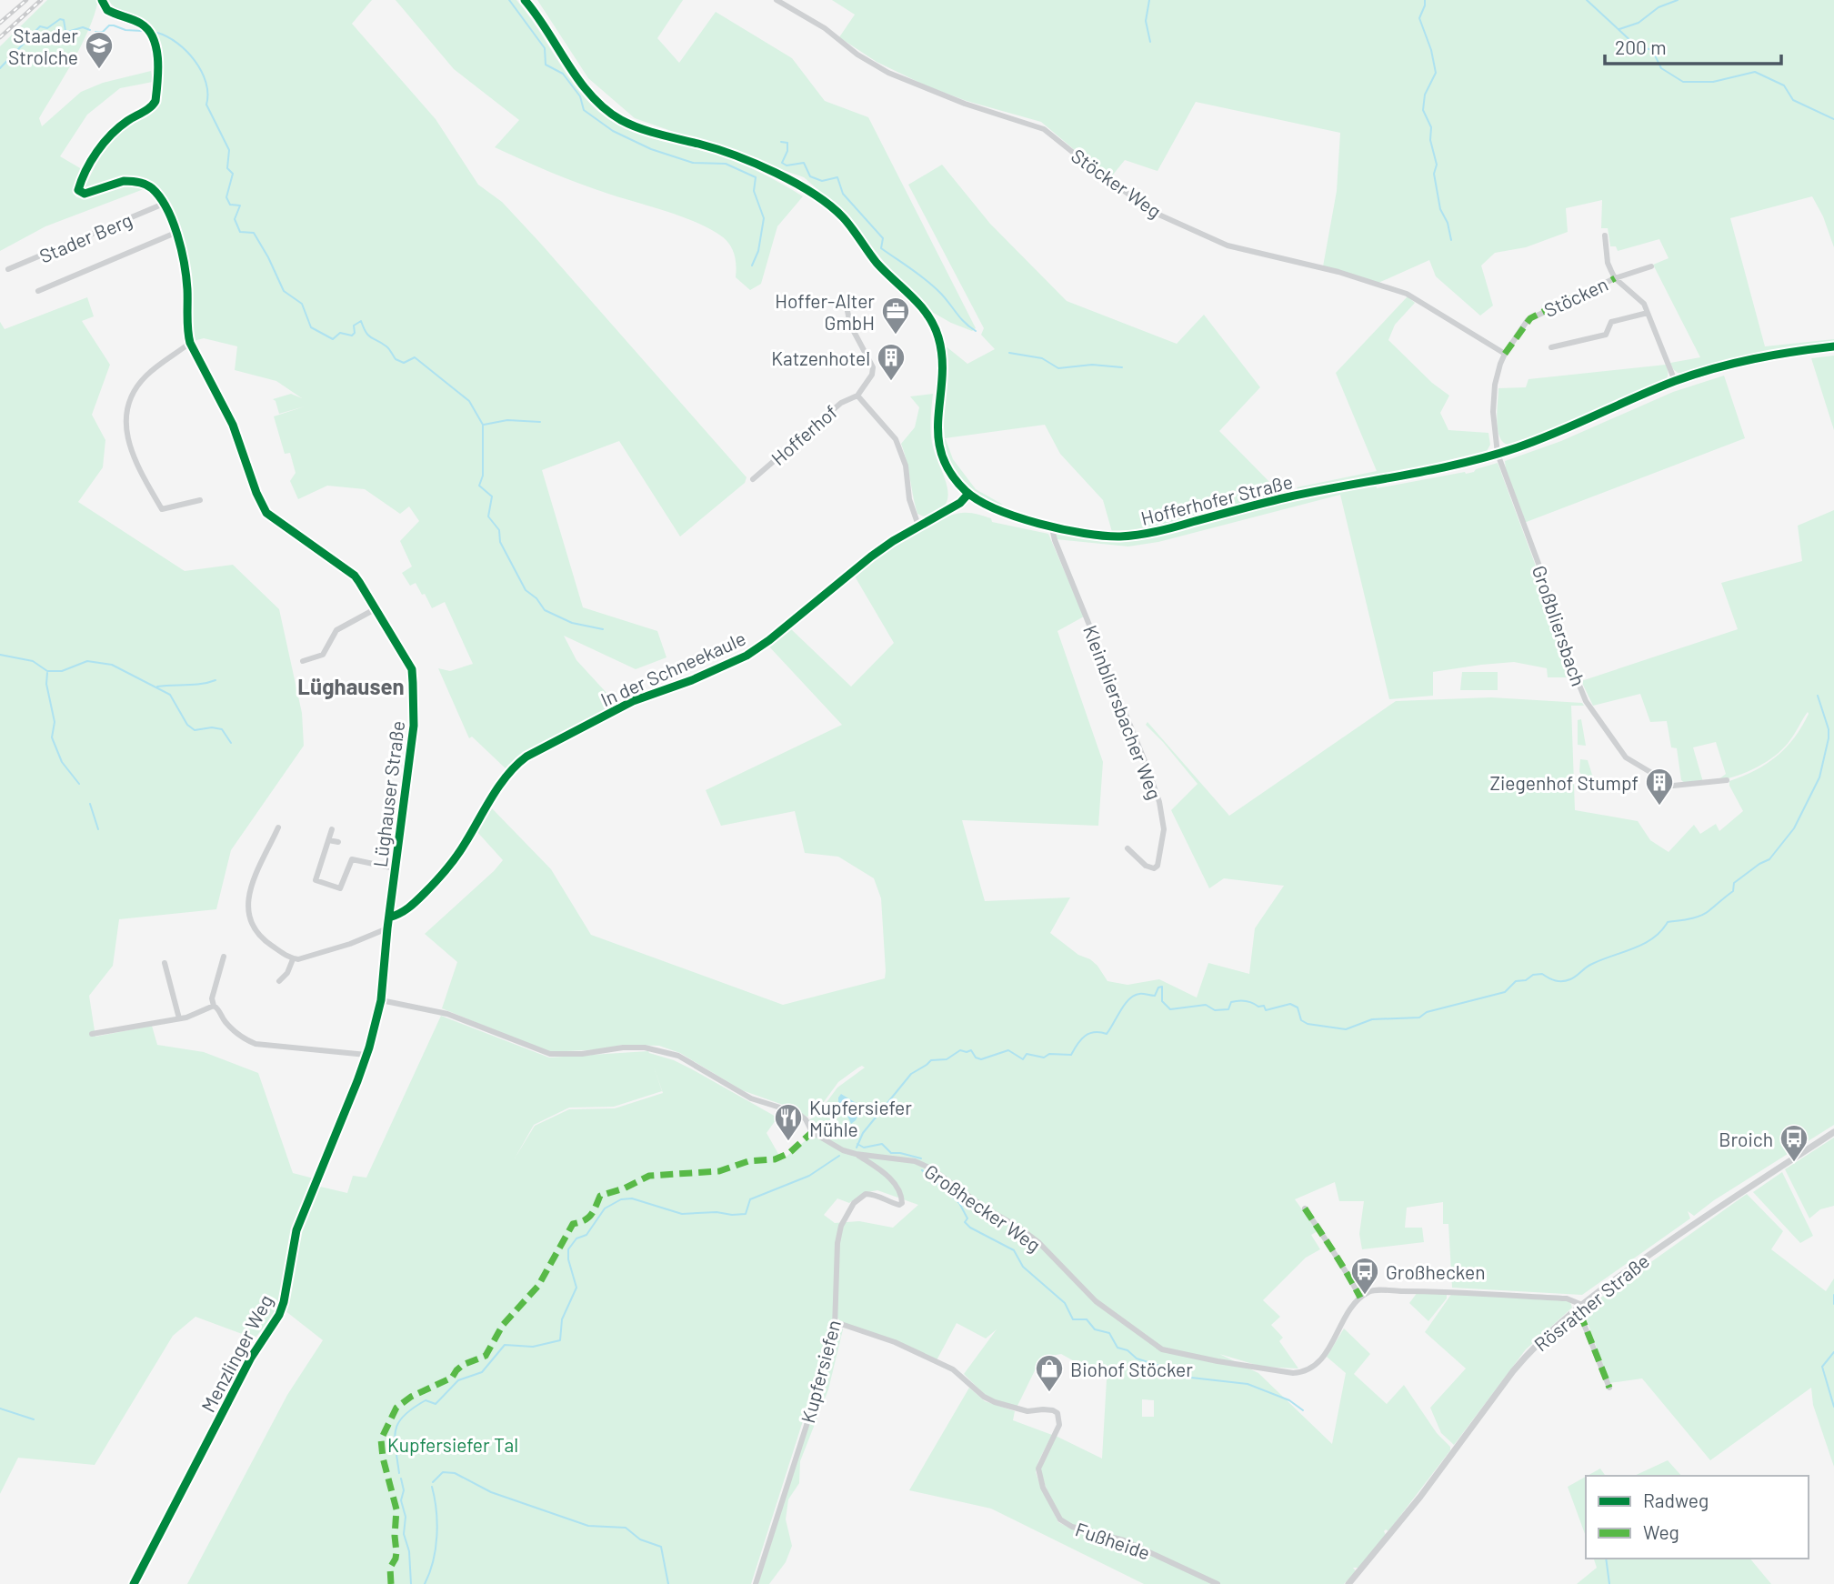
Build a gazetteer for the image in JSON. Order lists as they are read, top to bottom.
{
  "streets": {
    "street": [
      "Stöcker Weg",
      "Stader Berg",
      "Stöcken",
      "Hofferhof",
      "Hofferhofer Straße",
      "Großbliersbach",
      "In der Schneekaule",
      "Kleinbliersbacher Weg",
      "Lüghauser Straße",
      "Großhecker Weg",
      "Rösrather Straße",
      "Menzlinger Weg",
      "Kupfersiefen",
      "Fußheide"
    ]
  },
  "crossings": [
    ["Stöcker Weg", "Stöcken"],
    ["Stader Berg", "Lüghauser Straße"],
    ["Stöcken", "Hofferhofer Straße"],
    ["Stöcken", "Großbliersbach"],
    ["Hofferhof", "In der Schneekaule"],
    ["Hofferhofer Straße", "Großbliersbach"],
    ["Hofferhofer Straße", "In der Schneekaule"],
    ["Hofferhofer Straße", "Kleinbliersbacher Weg"],
    ["In der Schneekaule", "Lüghauser Straße"],
    ["Lüghauser Straße", "Großhecker Weg"],
    ["Lüghauser Straße", "Menzlinger Weg"],
    ["Großhecker Weg", "Kupfersiefen"],
    ["Kupfersiefen", "Fußheide"]
  ],
  "districts": ["Lüghausen"],
  "parks": ["Kupfersiefer Tal"],
  "places": {
    "school or university": ["Staader Strolche"],
    "office": ["Hoffer-Alter GmbH"],
    "building": ["Katzenhotel", "Ziegenhof Stumpf"],
    "restaurant": ["Kupfersiefer Mühle"],
    "bus stop": ["Broich", "Großhecken"],
    "shop": ["Biohof Stöcker"]
  },
  "legend": ["Radweg", "Weg"],
  "scale_bar": "200 m"
}
